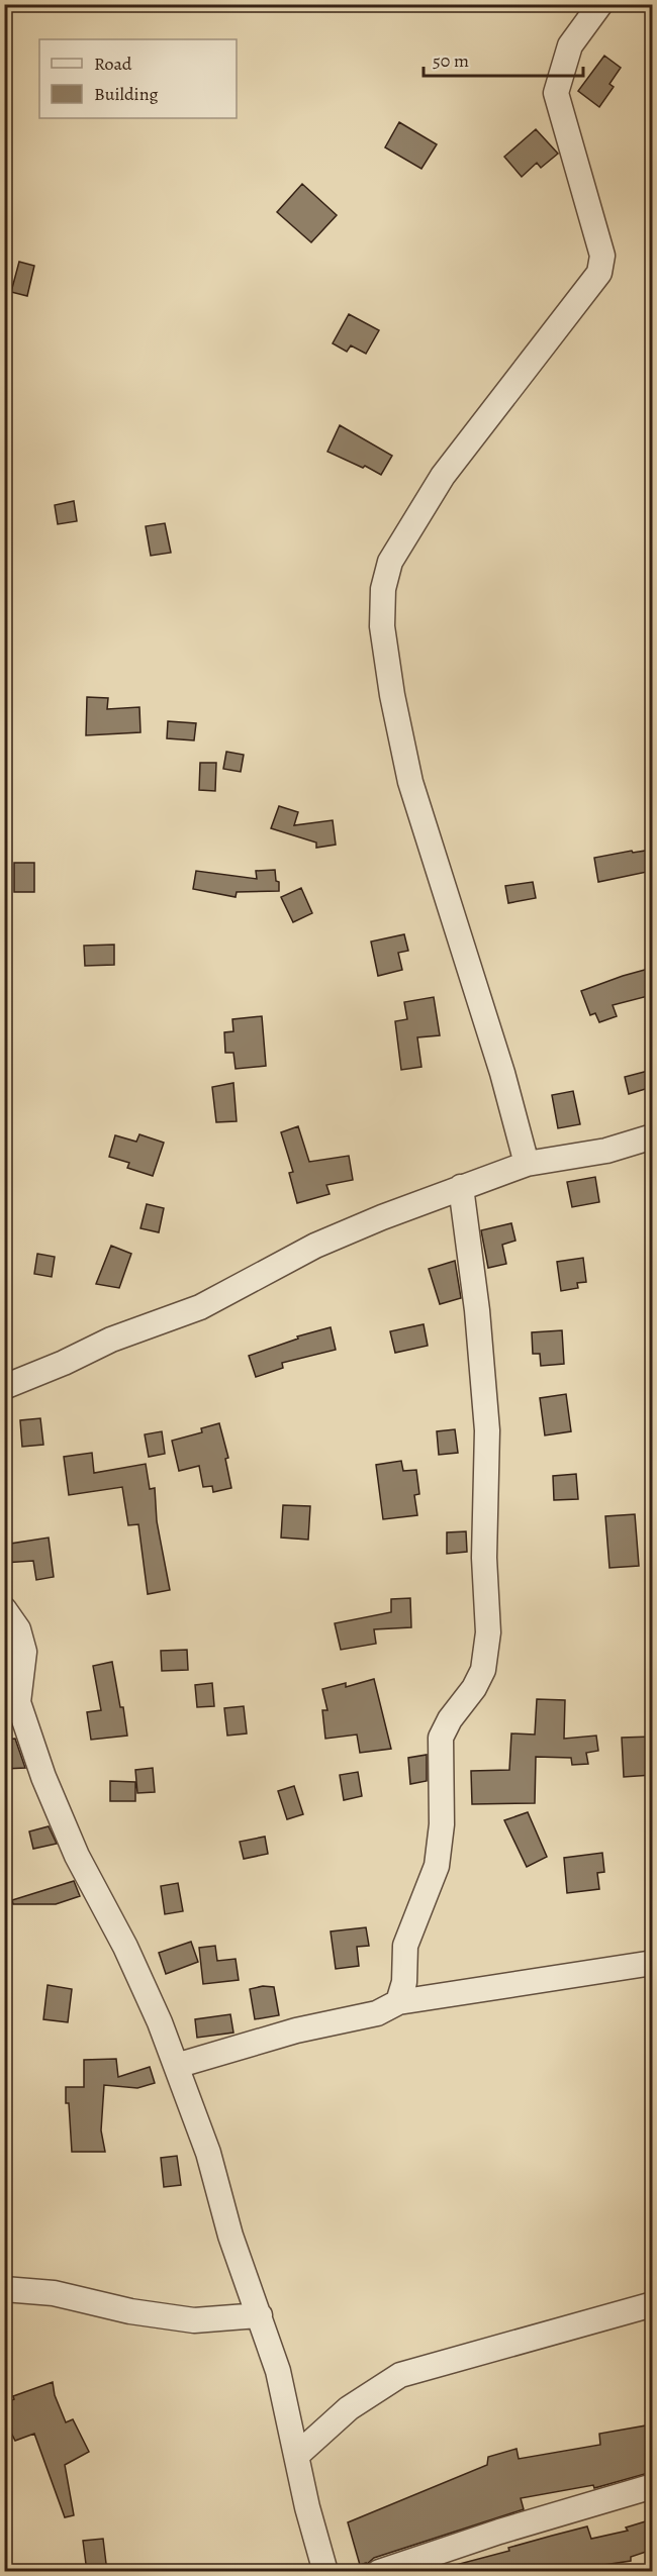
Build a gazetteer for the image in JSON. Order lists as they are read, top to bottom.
{
  "legend": ["Road", "Building"],
  "scale_bar": "50 m"
}
